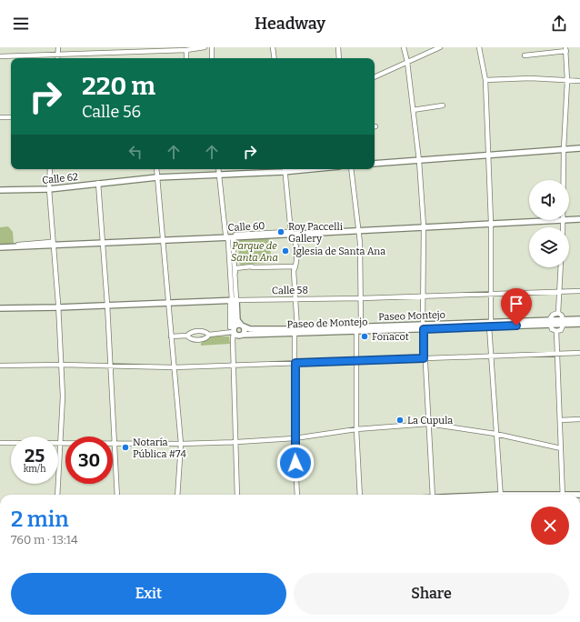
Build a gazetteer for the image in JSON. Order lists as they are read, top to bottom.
{
  "streets": {
    "main road": [
      "Calle 62",
      "Calle 60",
      "Calle 58",
      "Paseo Montejo",
      "Paseo de Montejo"
    ]
  },
  "crossings": [
    ["Paseo Montejo", "Paseo de Montejo"]
  ],
  "parks": ["Parque de Santa Ana"],
  "places": [
    "Roy Paccelli Gallery",
    "Iglesia de Santa Ana",
    "Fonacot",
    "La Cupula",
    "Notaría Pública #74"
  ],
  "page": {
    "header": "Headway",
    "turn": ["220 m", "Calle 56"],
    "speed": "25 km/h",
    "limit": "30",
    "heading": ["2 min", "760 m · 13:14"],
    "buttons": ["Exit", "Share"]
  }
}
